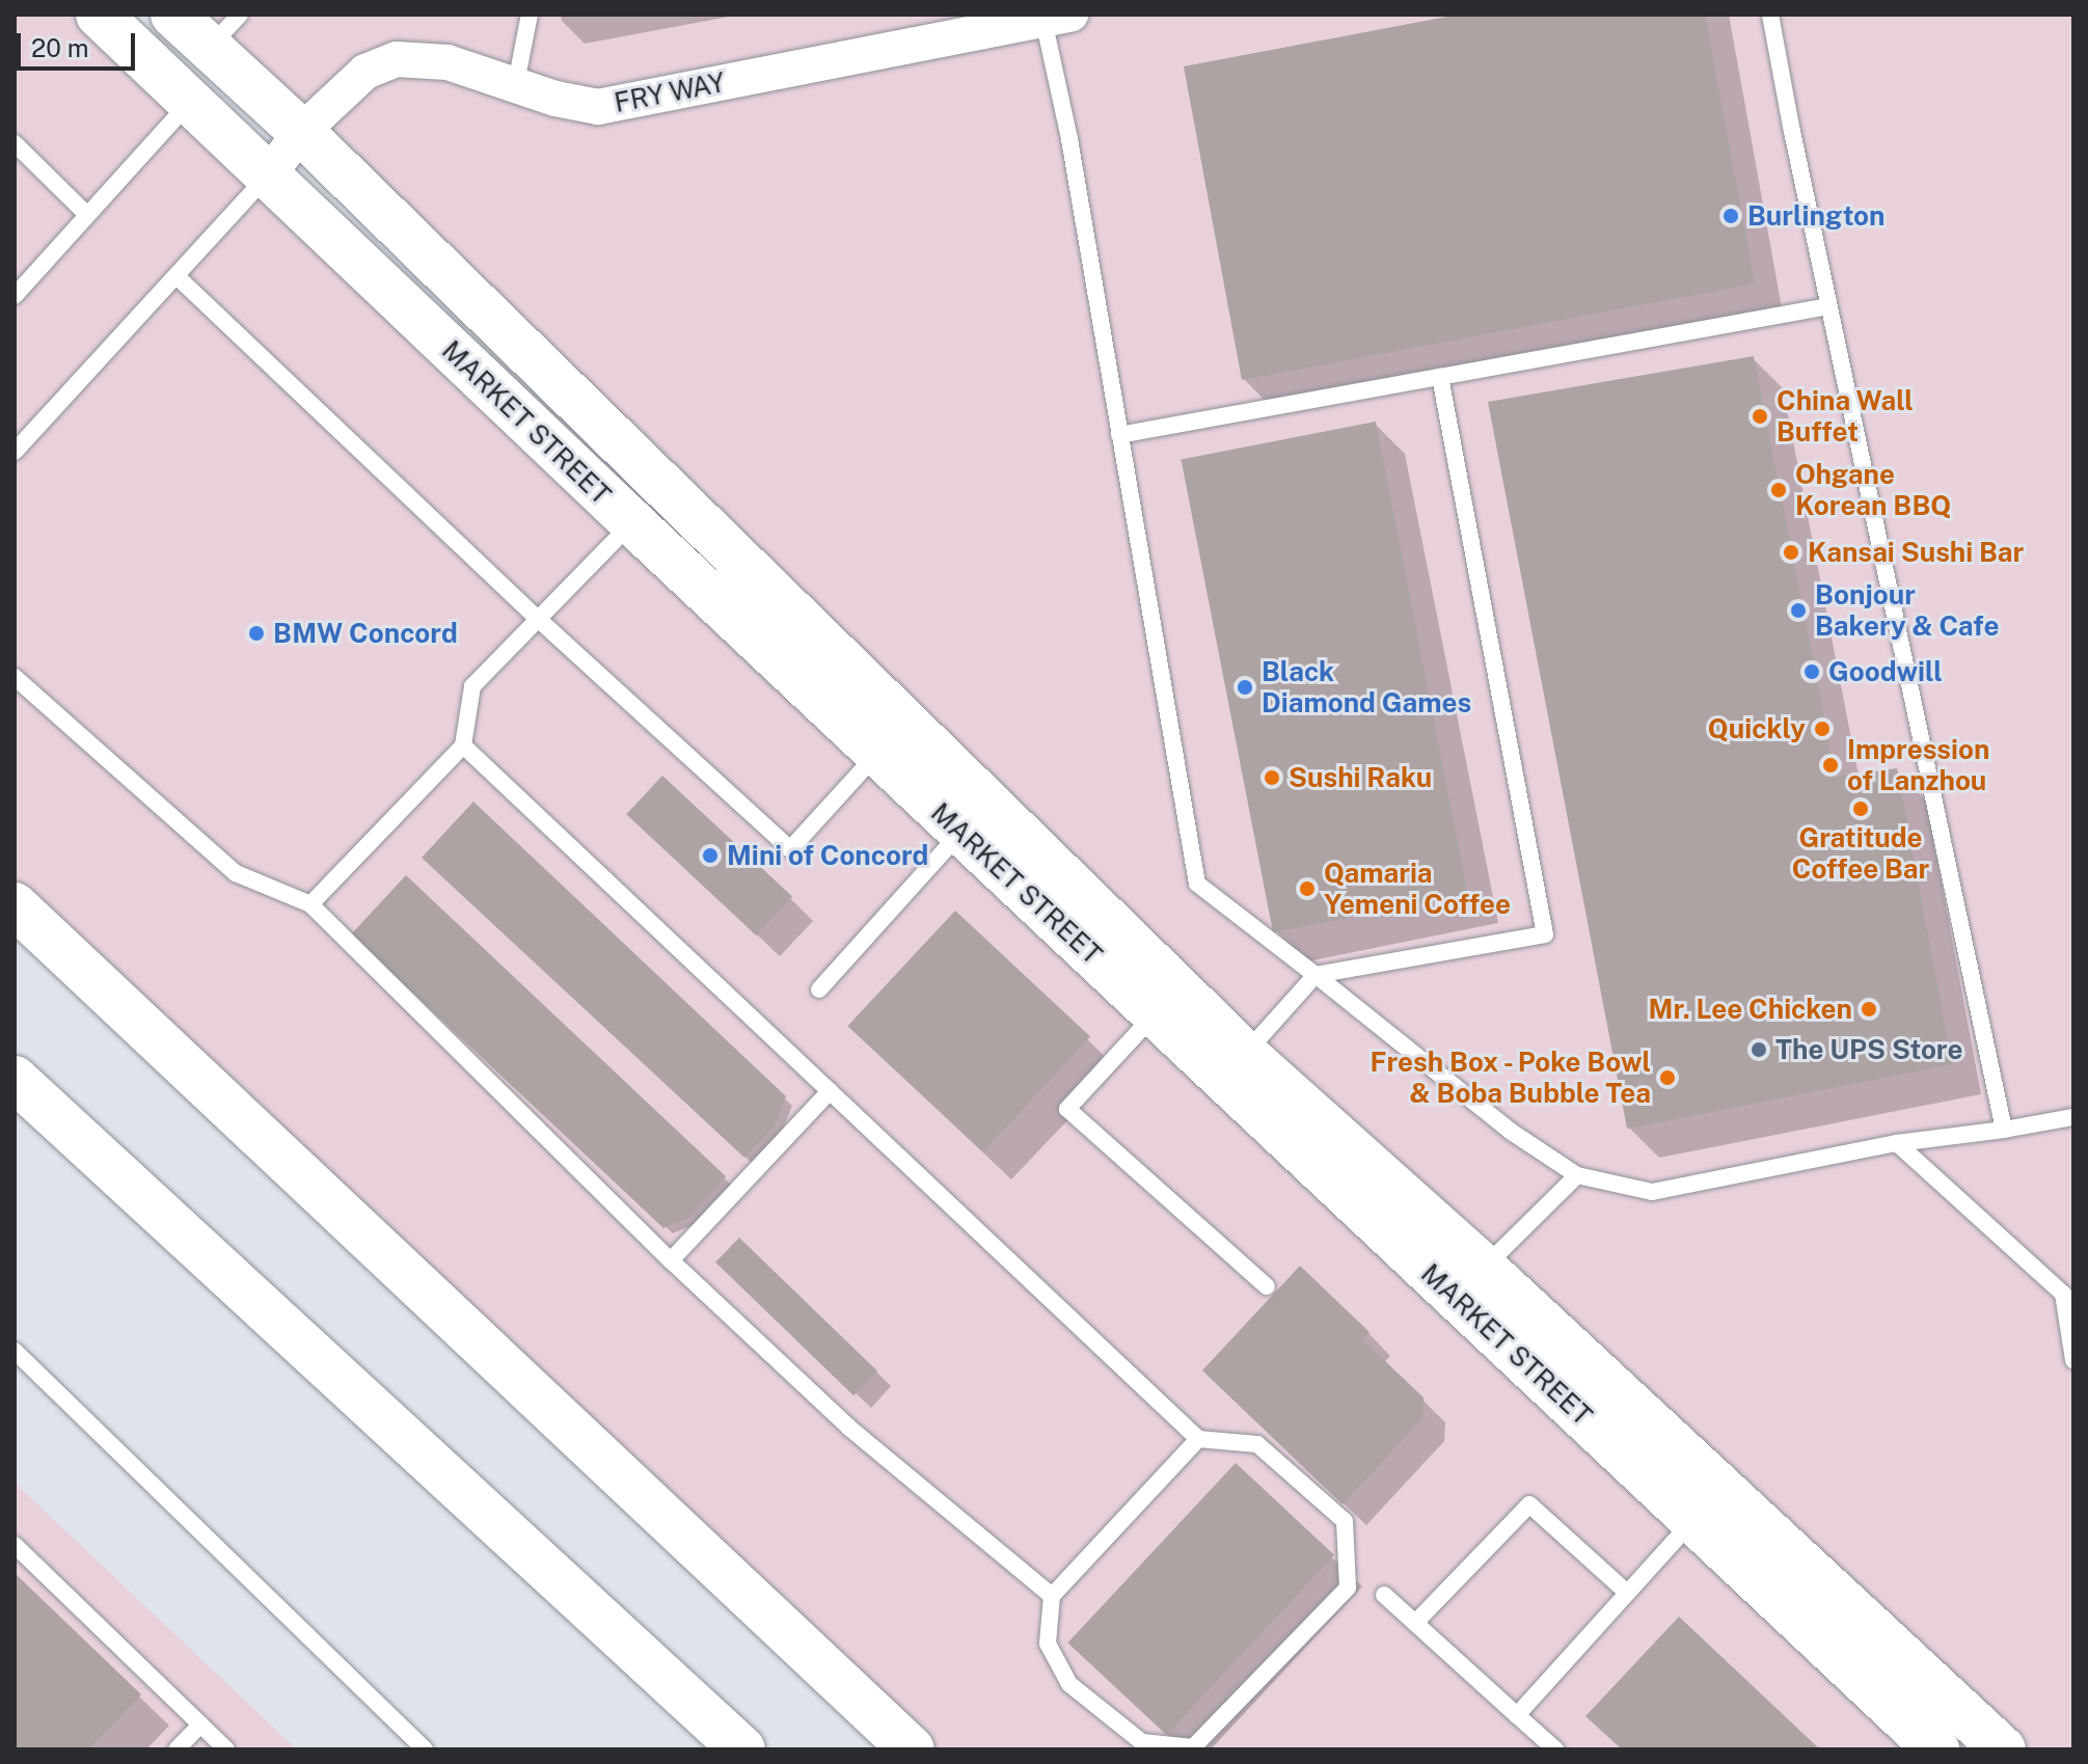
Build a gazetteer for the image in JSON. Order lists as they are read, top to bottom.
{
  "streets": {
    "main road": ["MARKET STREET"],
    "street": ["FRY WAY"]
  },
  "crossings": [
    ["FRY WAY", "MARKET STREET"]
  ],
  "places": [
    "Burlington",
    "China Wall Buffet",
    "Ohgane Korean BBQ",
    "Kansai Sushi Bar",
    "Bonjour Bakery & Cafe",
    "BMW Concord",
    "Goodwill",
    "Black Diamond Games",
    "Quickly",
    "Impression of Lanzhou",
    "Sushi Raku",
    "Gratitude Coffee Bar",
    "Mini of Concord",
    "Qamaria Yemeni Coffee",
    "Mr. Lee Chicken",
    "The UPS Store",
    "Fresh Box - Poke Bowl & Boba Bubble Tea"
  ],
  "scale_bar": "20 m"
}
